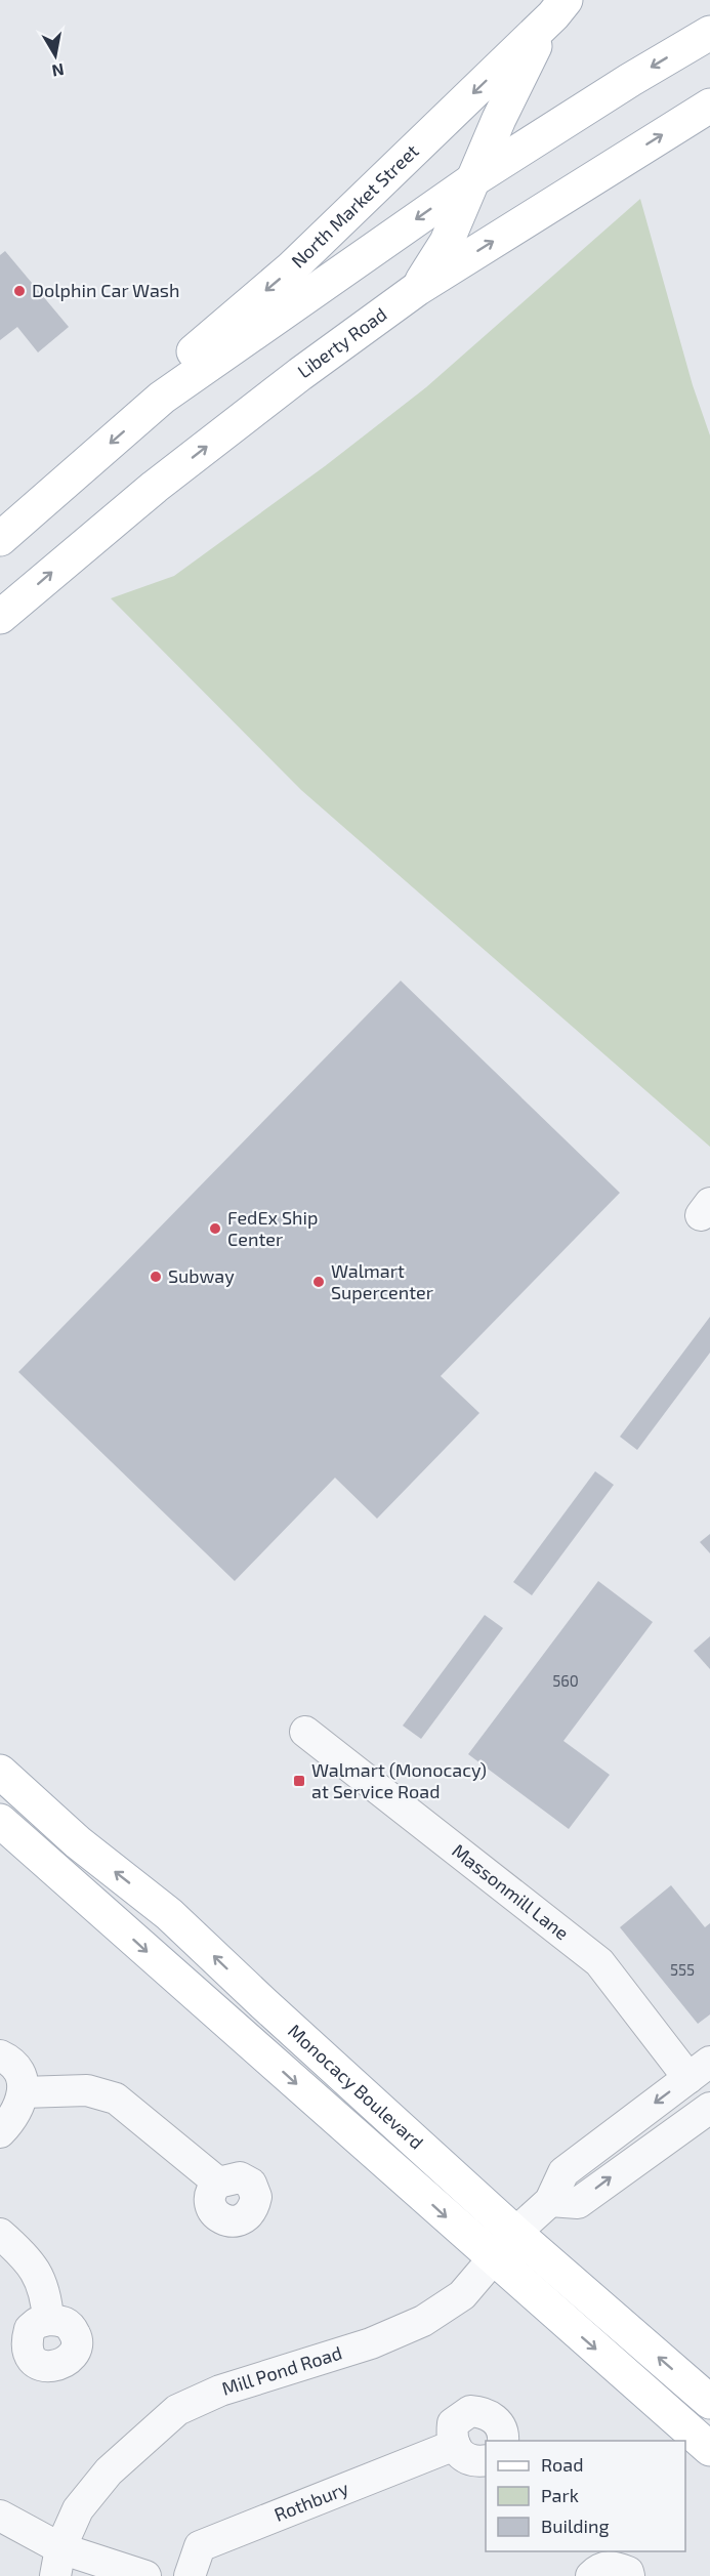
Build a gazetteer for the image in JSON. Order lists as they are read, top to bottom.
{
  "streets": {
    "main road": ["North Market Street", "Liberty Road", "Monocacy Boulevard"],
    "street": ["Massonmill Lane", "Mill Pond Road", "Rothbury"]
  },
  "crossings": [
    ["North Market Street", "Liberty Road"],
    ["Massonmill Lane", "Mill Pond Road"],
    ["Monocacy Boulevard", "Mill Pond Road"]
  ],
  "places": {
    "other": [
      "Dolphin Car Wash",
      "FedEx Ship Center",
      "Subway",
      "Walmart Supercenter"
    ],
    "transit": ["Walmart (Monocacy) at Service Road"]
  },
  "house_numbers": ["560", "555"],
  "legend": ["Road", "Park", "Building"],
  "north": "bottom"
}
